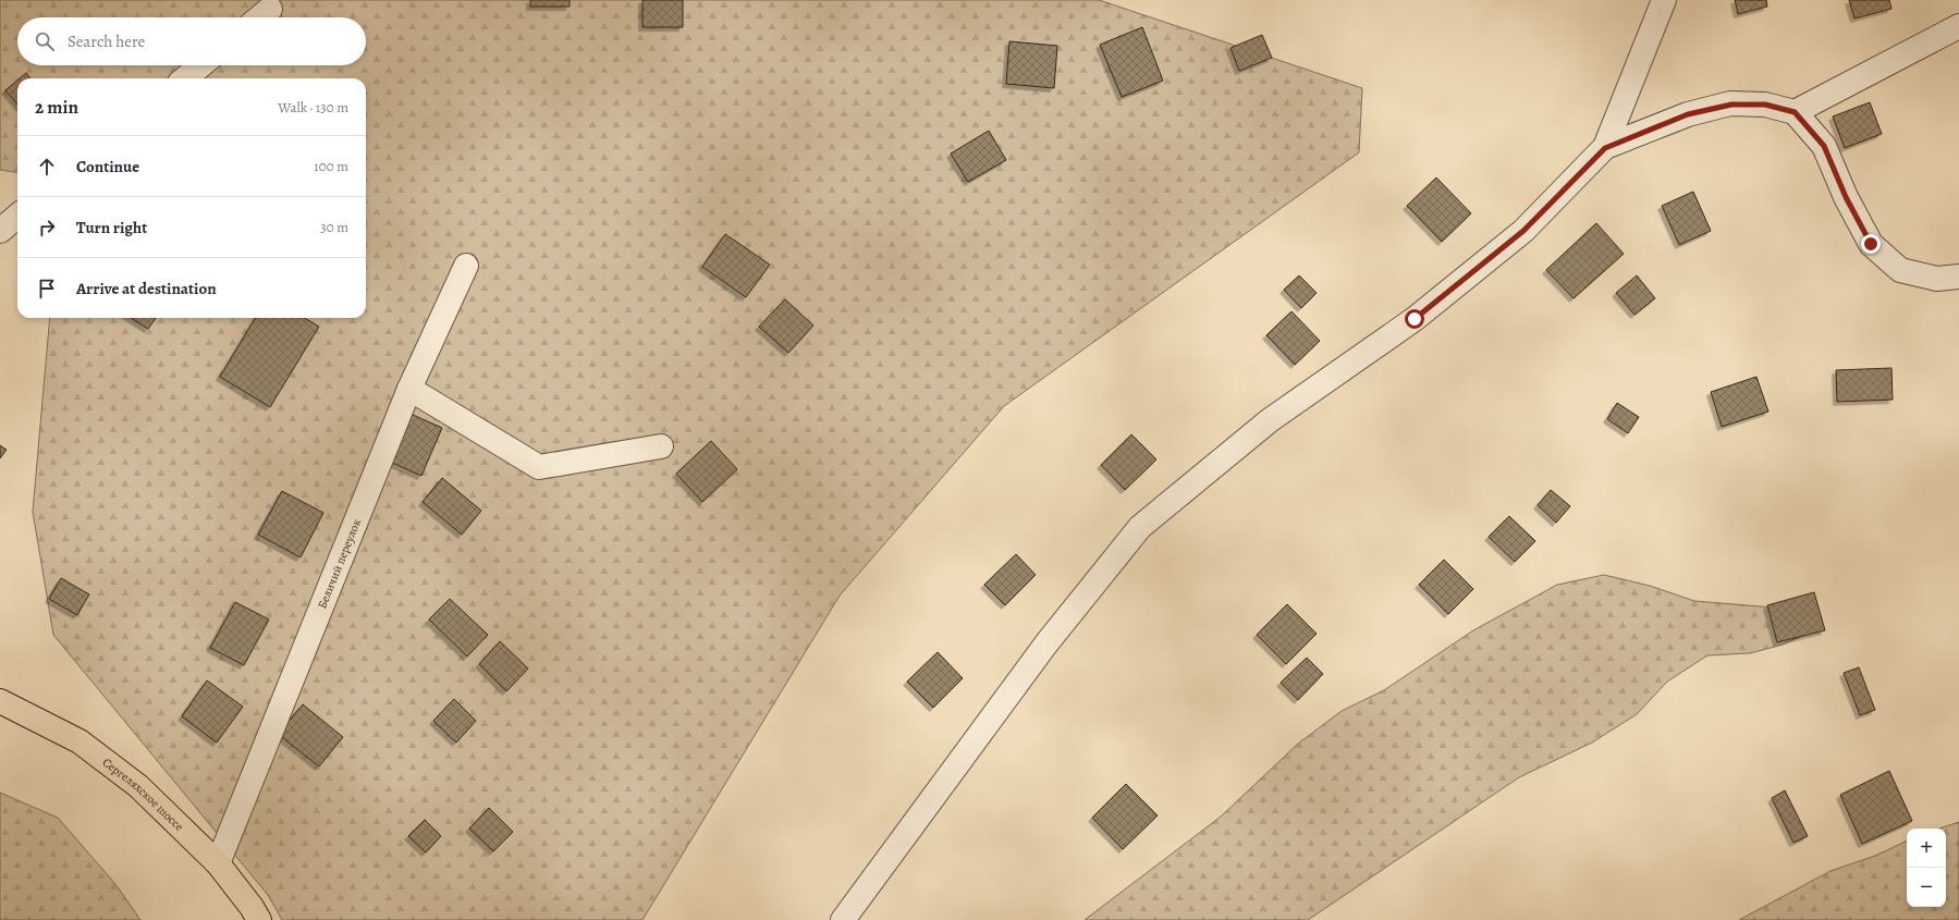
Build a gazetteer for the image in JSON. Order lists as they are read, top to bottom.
{
  "streets": {
    "main road": ["Сергеляхское шоссе"],
    "street": ["Беличий переулок"]
  },
  "crossings": [
    ["Беличий переулок", "Сергеляхское шоссе"]
  ],
  "page": {
    "search": "Search here",
    "heading": ["2 min", "Walk · 130 m"],
    "list": [
      ["Continue", "100 m"],
      ["Turn right", "30 m"],
      "Arrive at destination"
    ],
    "map_buttons": ["+", "−"]
  }
}
